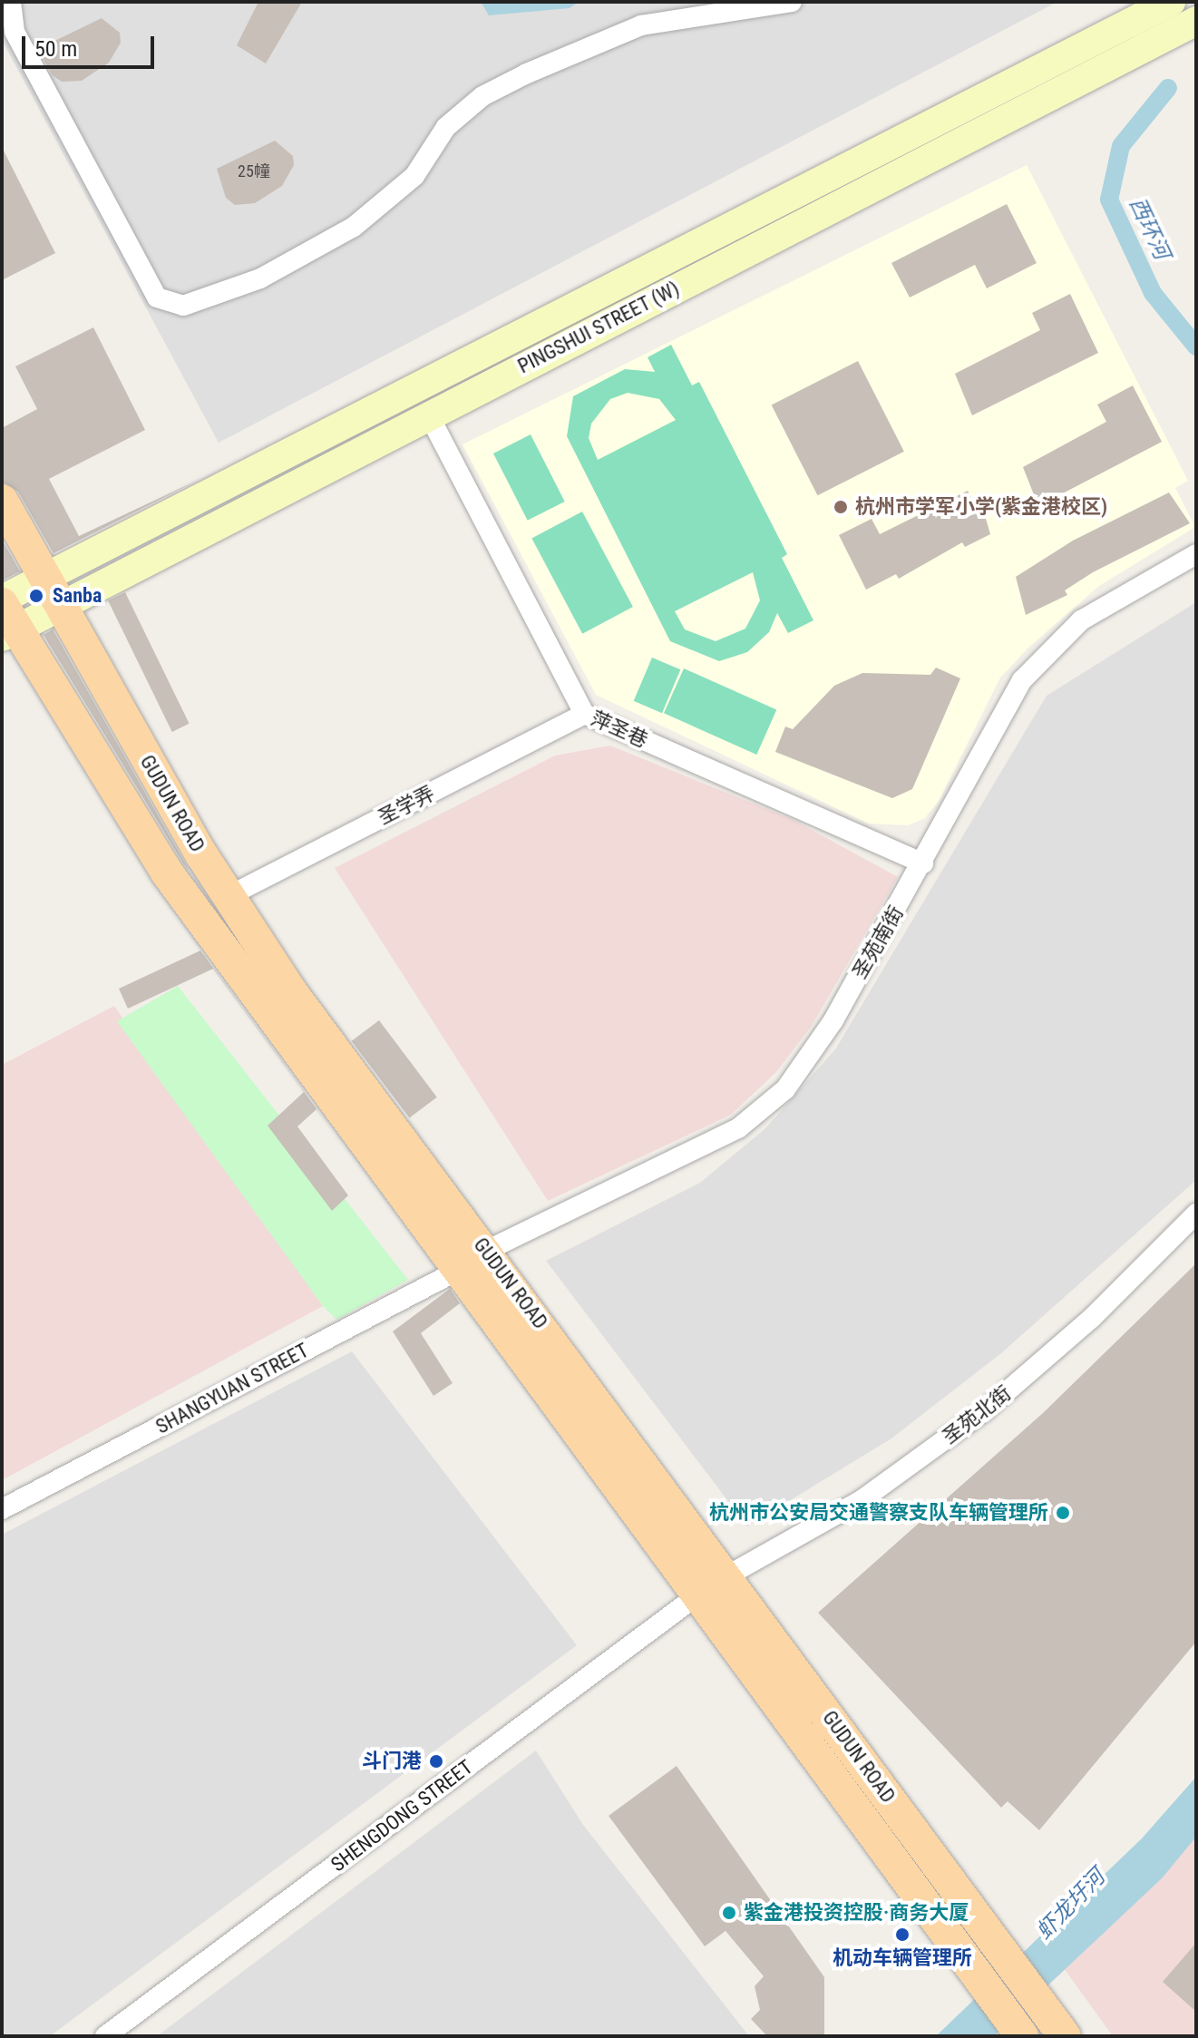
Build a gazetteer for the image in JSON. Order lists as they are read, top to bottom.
{
  "streets": {
    "main road": ["PINGSHUI STREET (W)", "GUDUN ROAD"],
    "street": [
      "萍圣巷",
      "圣学弄",
      "圣苑南街",
      "SHANGYUAN STREET",
      "圣苑北街",
      "SHENGDONG STREET"
    ]
  },
  "crossings": [
    ["PINGSHUI STREET (W)", "萍圣巷"],
    ["PINGSHUI STREET (W)", "GUDUN ROAD"],
    ["萍圣巷", "圣学弄"],
    ["萍圣巷", "圣苑南街"],
    ["GUDUN ROAD", "圣学弄"],
    ["GUDUN ROAD", "圣苑南街"],
    ["GUDUN ROAD", "SHANGYUAN STREET"],
    ["GUDUN ROAD", "圣苑北街"],
    ["GUDUN ROAD", "SHENGDONG STREET"],
    ["圣苑南街", "SHANGYUAN STREET"]
  ],
  "water": ["西环河", "虾龙圩河"],
  "places": [
    "杭州市学军小学(紫金港校区)",
    "Sanba",
    "杭州市公安局交通警察支队车辆管理所",
    "斗门港",
    "紫金港投资控股·商务大厦",
    "机动车辆管理所"
  ],
  "house_numbers": ["25幢"],
  "scale_bar": "50 m"
}
